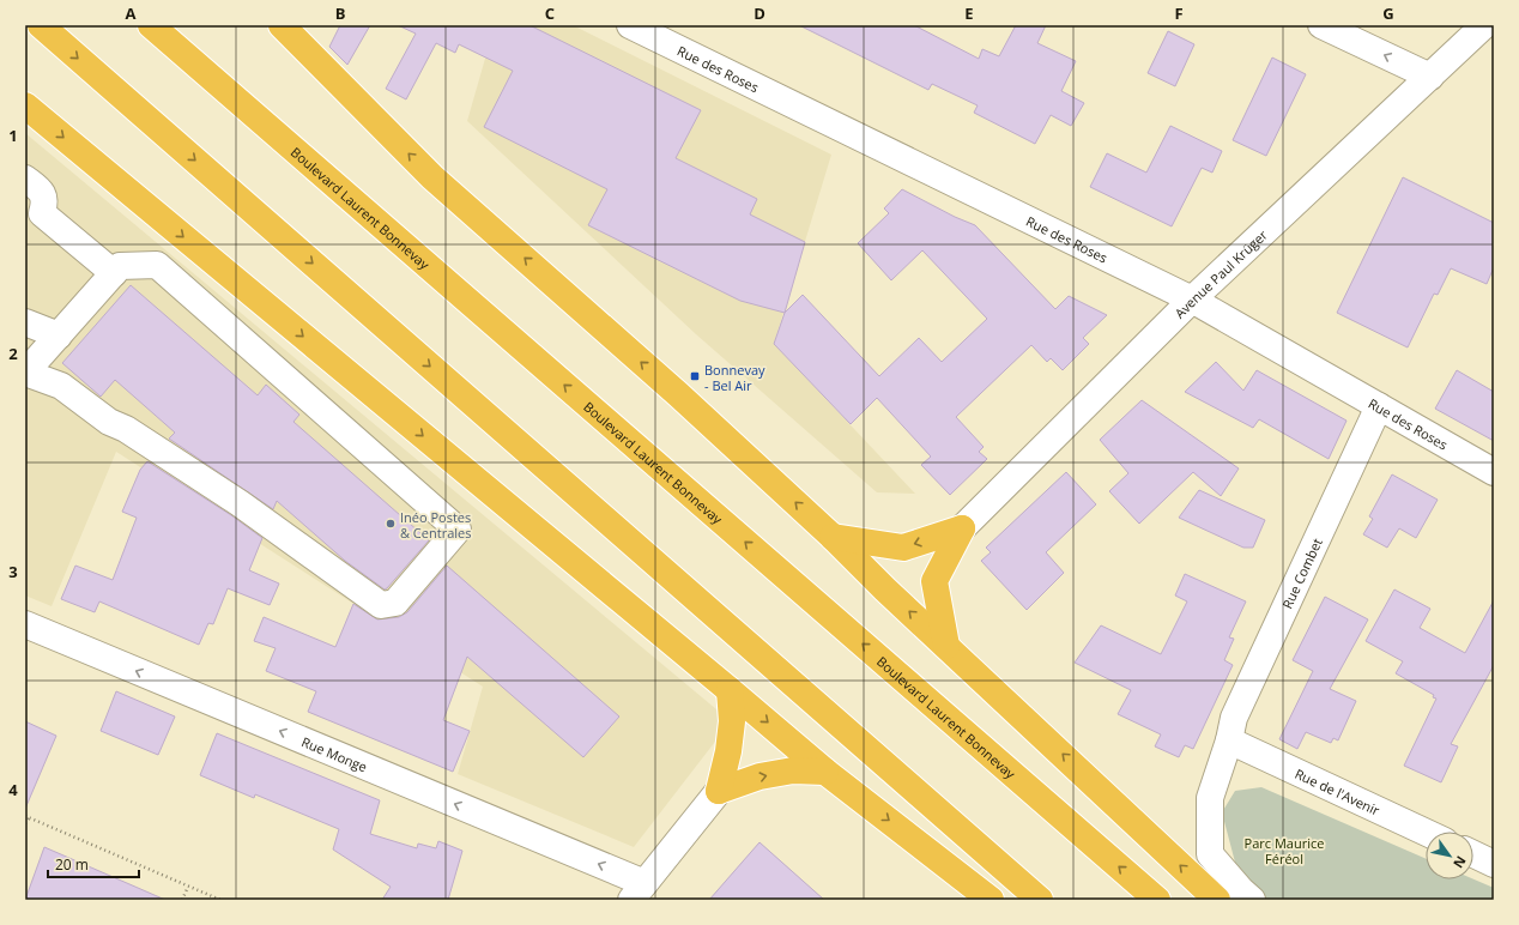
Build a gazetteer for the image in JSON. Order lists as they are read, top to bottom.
{
  "streets": {
    "highway": ["Boulevard Laurent Bonnevay"],
    "street": [
      "Rue des Roses",
      "Avenue Paul Krüger",
      "Rue Combet",
      "Rue Monge",
      "Rue de l'Avenir"
    ]
  },
  "crossings": [
    ["Rue des Roses", "Avenue Paul Krüger"],
    ["Rue des Roses", "Rue Combet"],
    ["Rue Combet", "Rue de l'Avenir"]
  ],
  "one_way": ["Rue Monge"],
  "parks": ["Parc Maurice Féréol"],
  "places": {
    "transit": ["Bonnevay - Bel Air"],
    "other": ["Inéo Postes & Centrales"]
  },
  "scale_bar": "20 m",
  "north": "bottom right",
  "grid": {
    "columns": [
      "A",
      "B",
      "C",
      "D",
      "E",
      "F",
      "G"
    ],
    "rows": [
      "1",
      "2",
      "3",
      "4"
    ]
  }
}
